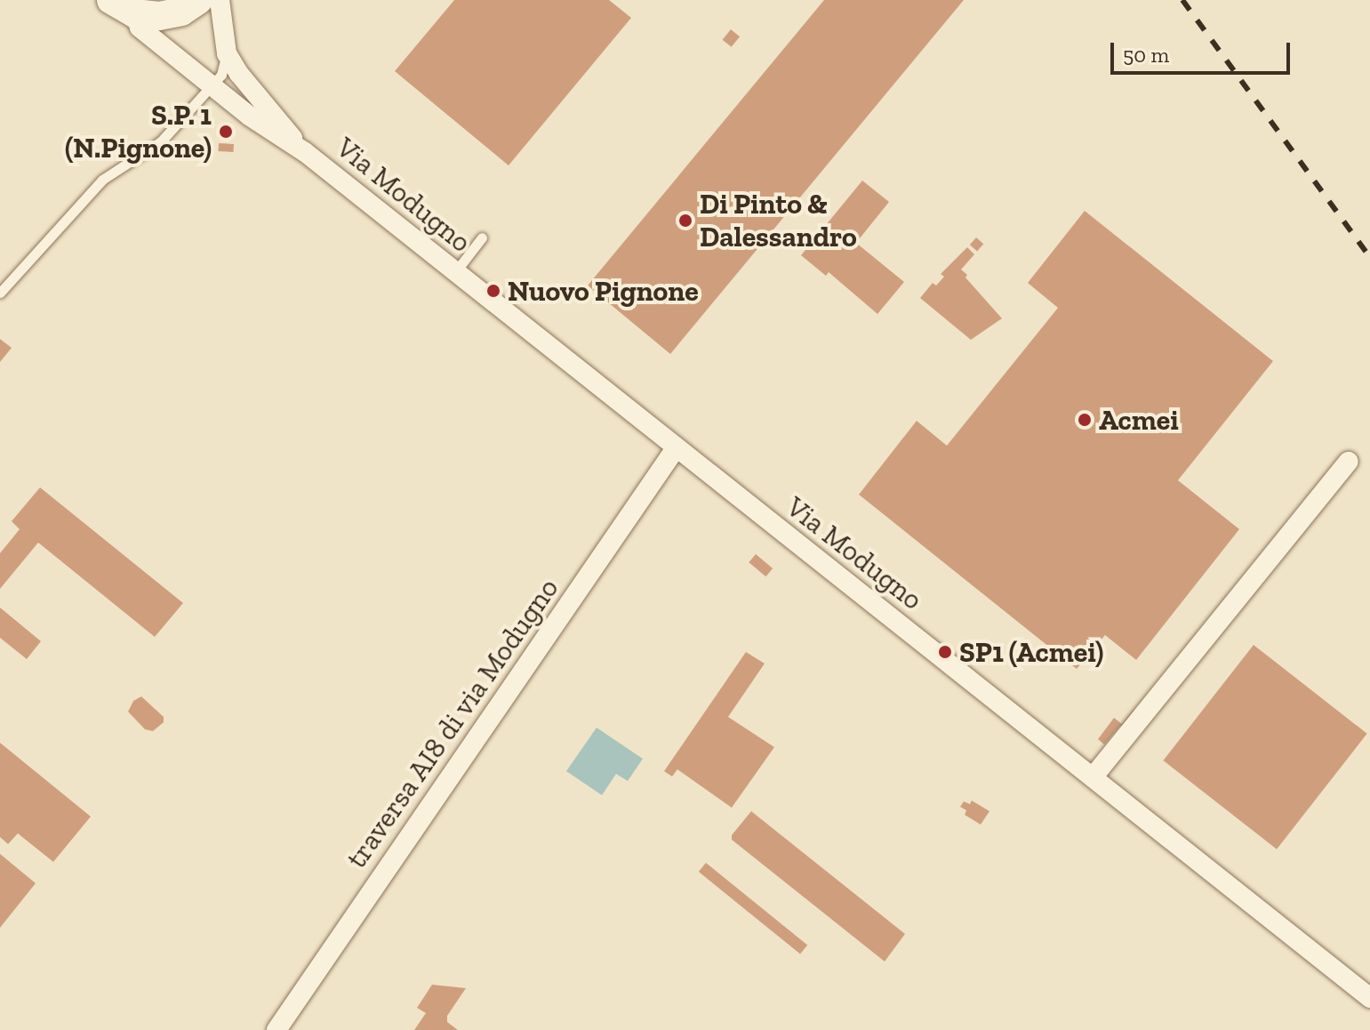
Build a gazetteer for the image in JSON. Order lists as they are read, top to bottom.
{
  "streets": {
    "street": ["Via Modugno", "traversa AI8 di via Modugno"]
  },
  "crossings": [
    ["Via Modugno", "traversa AI8 di via Modugno"]
  ],
  "places": [
    "S.P. 1 (N.Pignone)",
    "Di Pinto & Dalessandro",
    "Nuovo Pignone",
    "Acmei",
    "SP1 (Acmei)"
  ],
  "scale_bar": "50 m"
}
